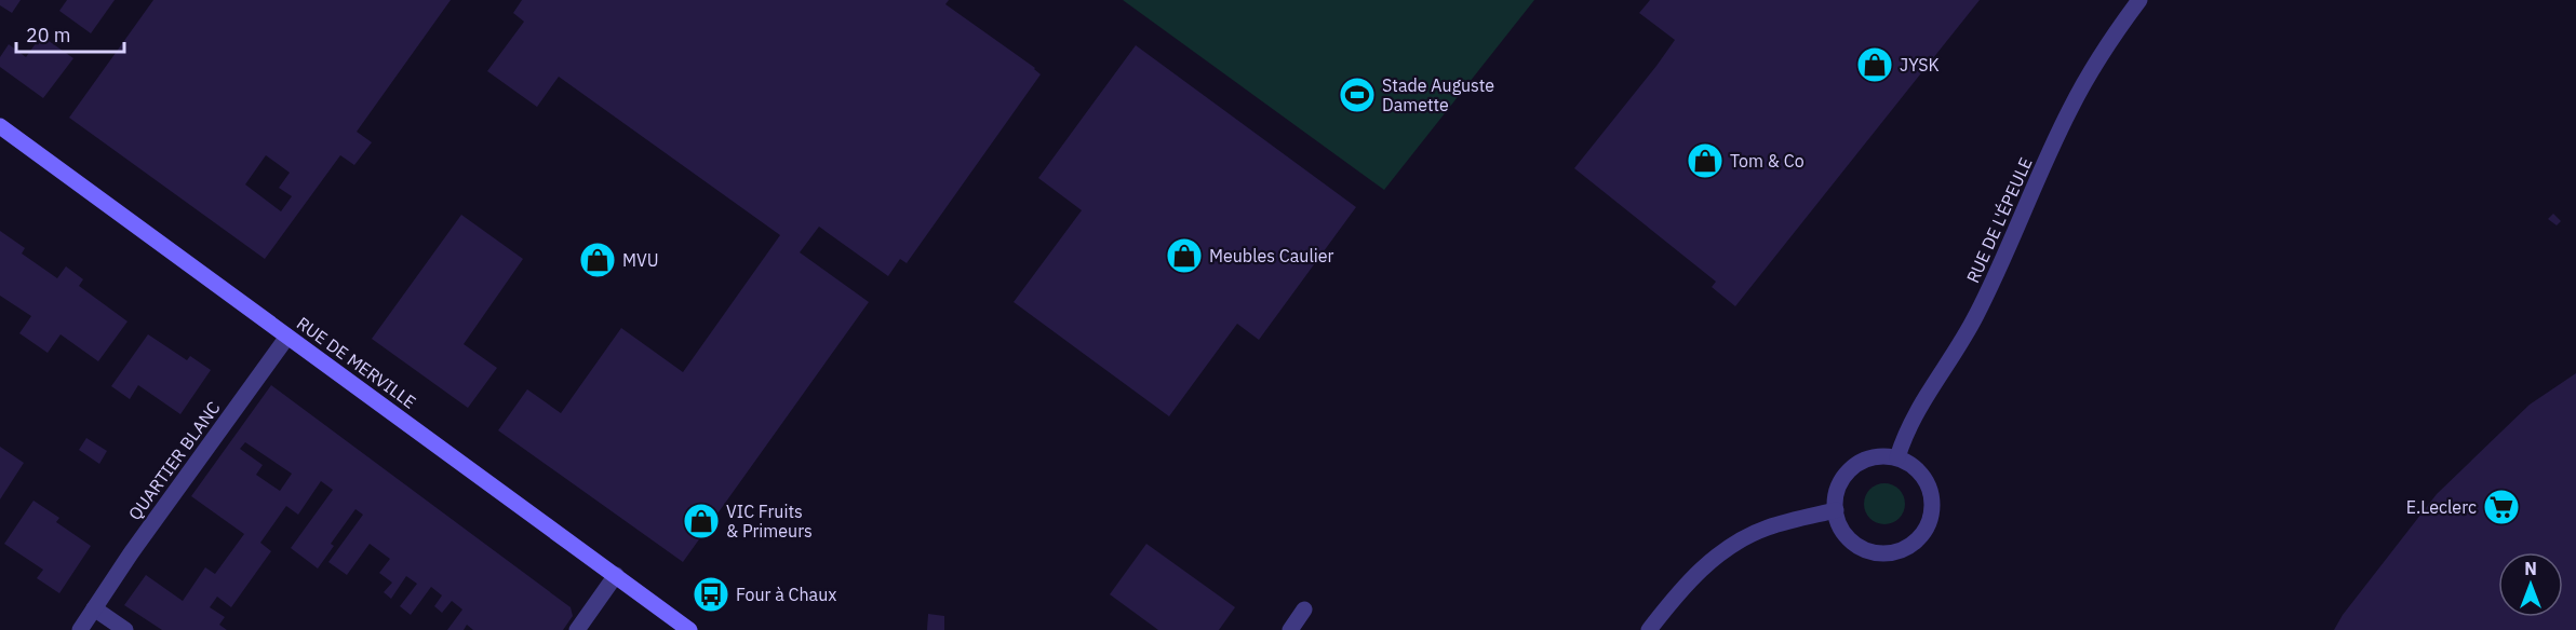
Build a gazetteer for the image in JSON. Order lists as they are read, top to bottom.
{
  "streets": {
    "street": ["RUE DE L'ÉPEULE", "RUE DE MERVILLE", "QUARTIER BLANC"]
  },
  "crossings": [
    ["RUE DE MERVILLE", "QUARTIER BLANC"]
  ],
  "places": {
    "shop": [
      "JYSK",
      "Tom & Co",
      "Meubles Caulier",
      "MVU",
      "VIC Fruits & Primeurs"
    ],
    "sports": ["Stade Auguste Damette"],
    "supermarket": ["E.Leclerc"],
    "bus stop": ["Four à Chaux"]
  },
  "scale_bar": "20 m",
  "north": "top"
}
